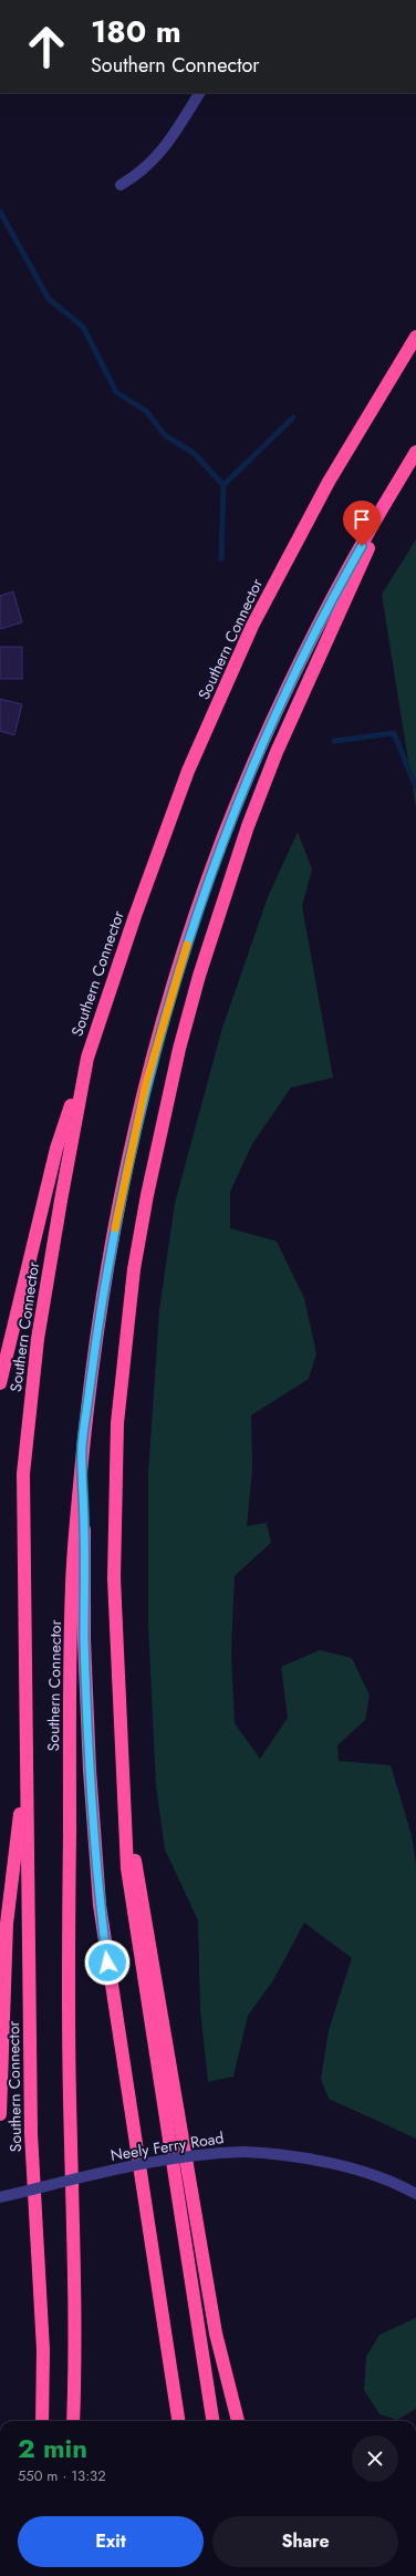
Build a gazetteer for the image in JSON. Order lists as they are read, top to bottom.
{
  "streets": {
    "highway": ["Southern Connector"],
    "street": ["Neely Ferry Road"]
  },
  "page": {
    "turn": ["180 m", "Southern Connector"],
    "heading": ["2 min", "550 m · 13:32"],
    "buttons": ["Exit", "Share"]
  }
}
